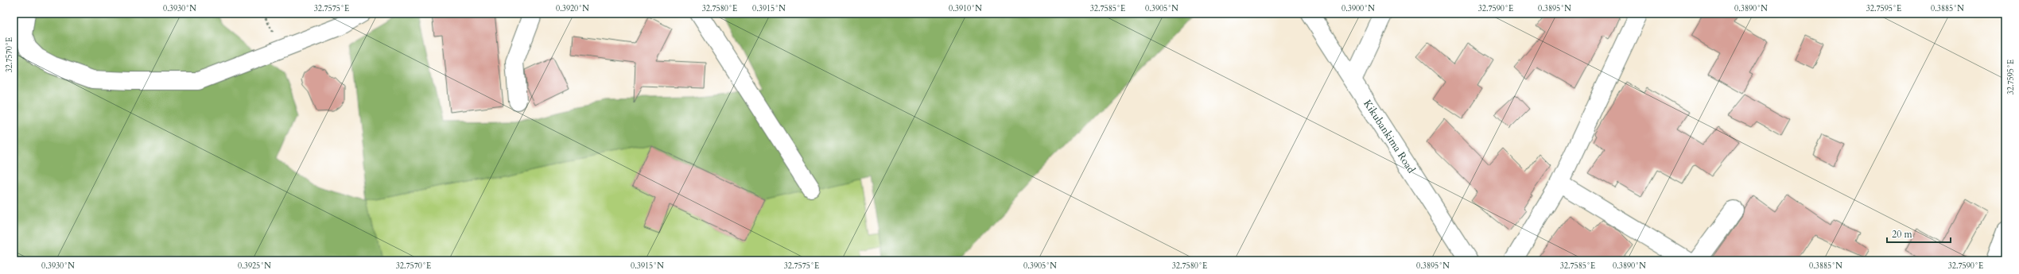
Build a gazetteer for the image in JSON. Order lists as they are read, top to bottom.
{
  "streets": {
    "street": ["Kikubankima Road"]
  },
  "scale_bar": "20 m",
  "coordinates": [
    "0.3930°N",
    "32.7575°E",
    "0.3920°N",
    "32.7580°E",
    "0.3915°N",
    "0.3910°N",
    "32.7585°E",
    "0.3905°N",
    "0.3900°N",
    "32.7590°E",
    "0.3895°N",
    "0.3890°N",
    "32.7595°E",
    "0.3885°N",
    "32.7570°E",
    "0.3925°N"
  ]
}
